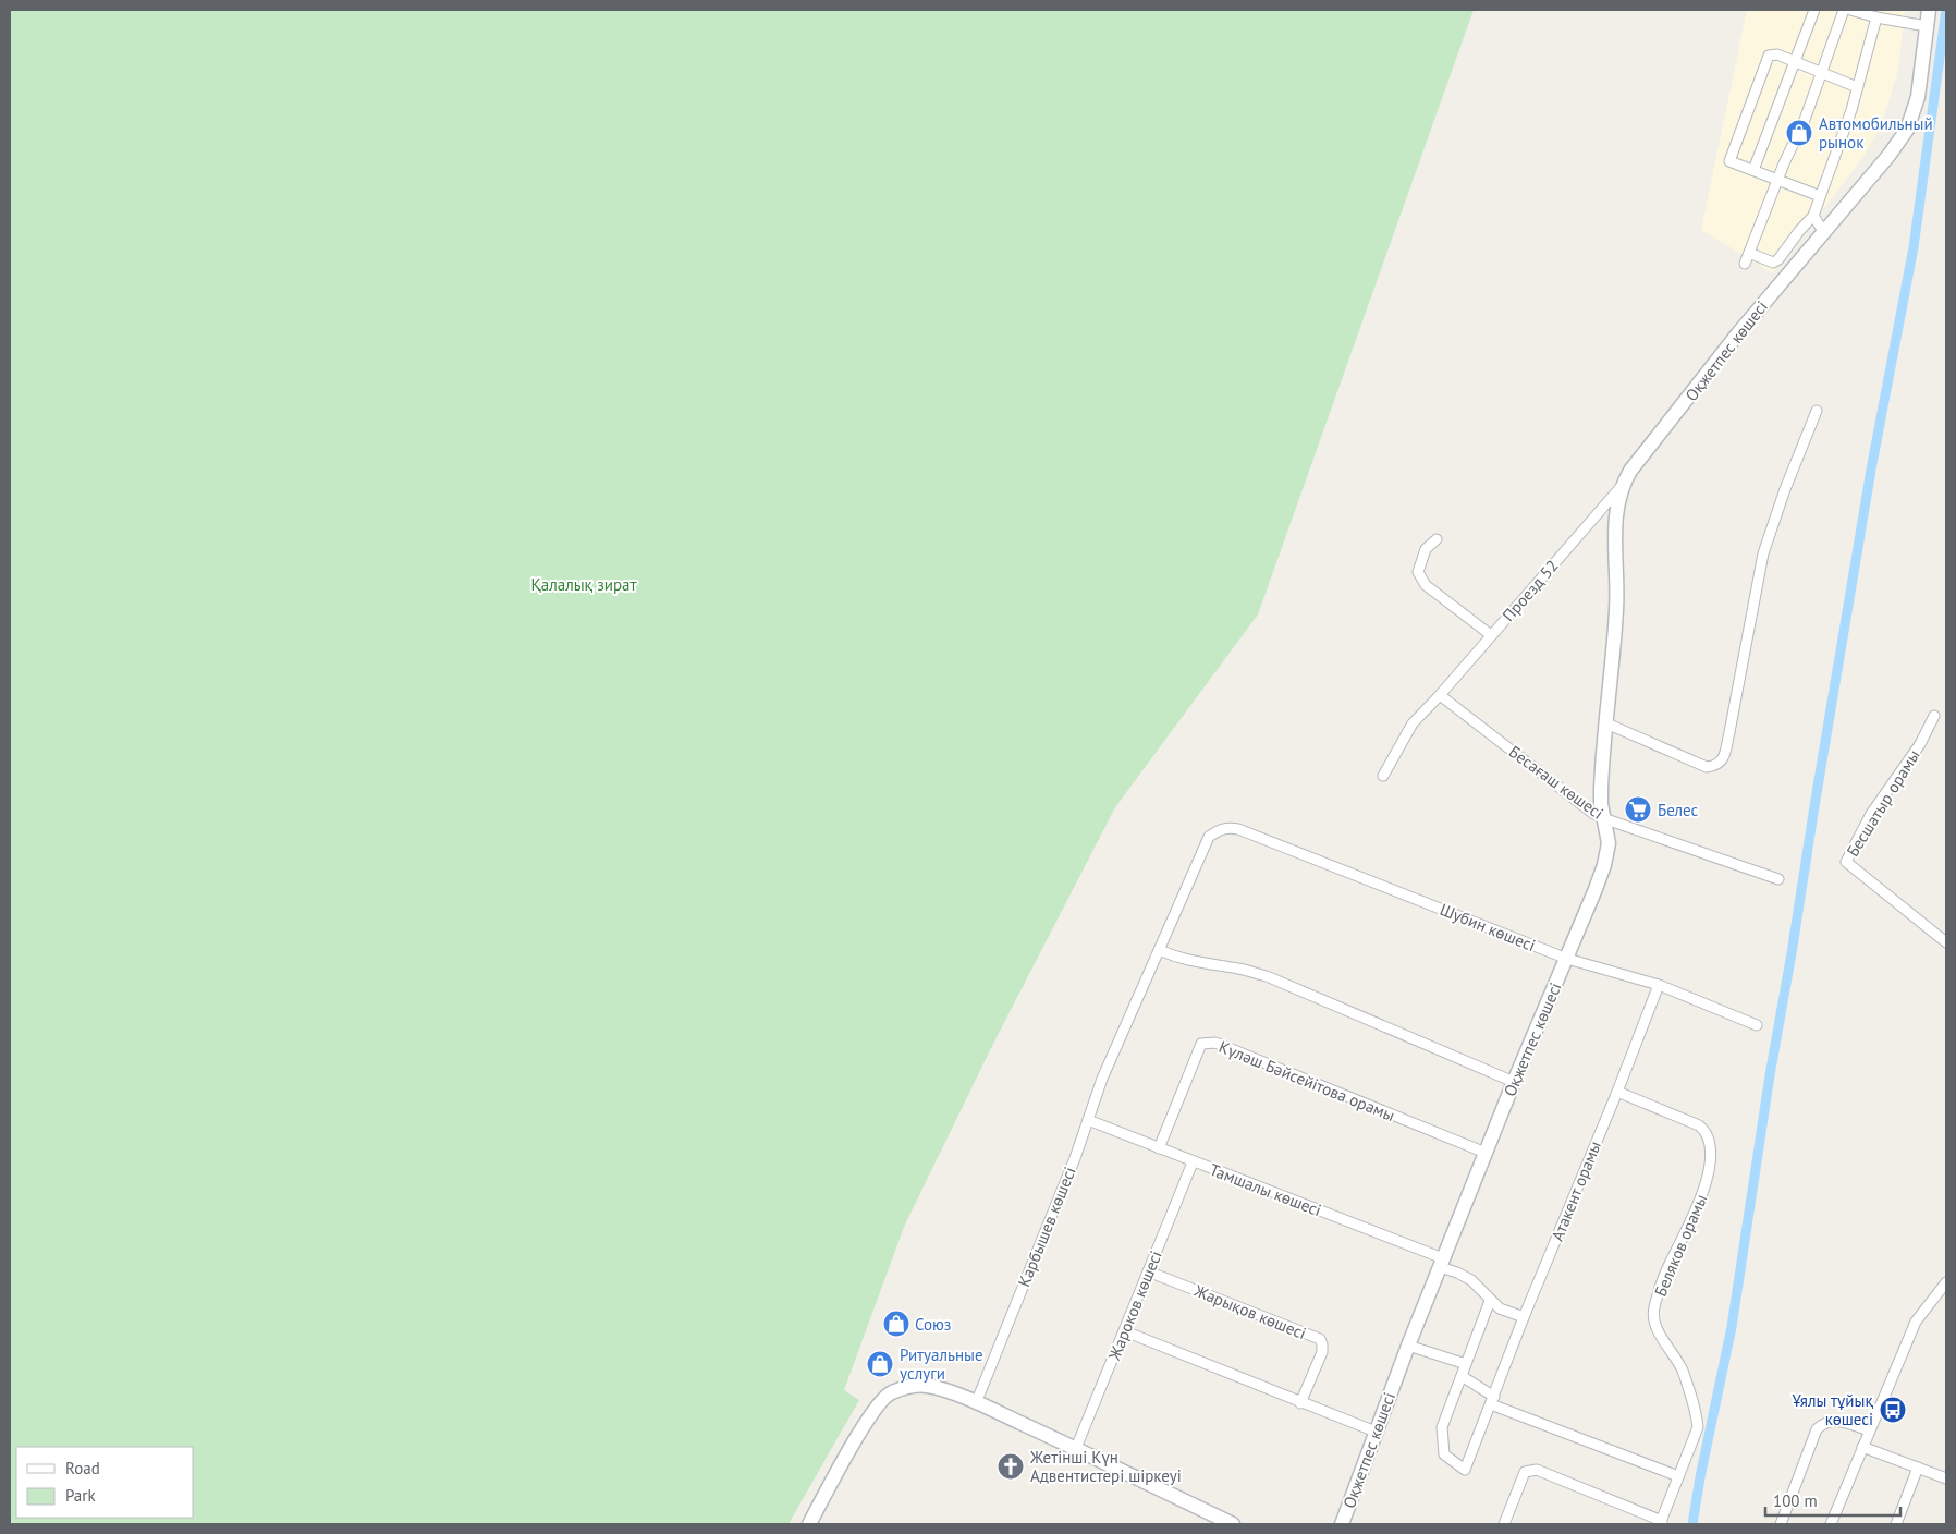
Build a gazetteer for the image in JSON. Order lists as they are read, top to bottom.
{
  "streets": {
    "street": [
      "Оқжетпес көшесі",
      "Проезд 52",
      "Бесағаш көшесі",
      "Бесшатыр орамы",
      "Шубин көшесі",
      "Күләш Бәйсейітова орамы",
      "Тамшалы көшесі",
      "Атакент орамы",
      "Карбышев көшесі",
      "Беляков орамы",
      "Жароков көшесі",
      "Жарықов көшесі"
    ]
  },
  "crossings": [
    ["Оқжетпес көшесі", "Проезд 52"],
    ["Оқжетпес көшесі", "Бесағаш көшесі"],
    ["Оқжетпес көшесі", "Шубин көшесі"],
    ["Оқжетпес көшесі", "Күләш Бәйсейітова орамы"],
    ["Оқжетпес көшесі", "Тамшалы көшесі"],
    ["Проезд 52", "Бесағаш көшесі"],
    ["Шубин көшесі", "Атакент орамы"],
    ["Шубин көшесі", "Карбышев көшесі"],
    ["Күләш Бәйсейітова орамы", "Тамшалы көшесі"],
    ["Тамшалы көшесі", "Атакент орамы"],
    ["Тамшалы көшесі", "Карбышев көшесі"],
    ["Тамшалы көшесі", "Жароков көшесі"],
    ["Атакент орамы", "Беляков орамы"],
    ["Жароков көшесі", "Жарықов көшесі"]
  ],
  "parks": ["Қалалық зират"],
  "places": {
    "shop": ["Автомобильный рынок", "Союз", "Ритуальные услуги"],
    "supermarket": ["Белес"],
    "bus stop": ["Ұялы тұйық көшесі"],
    "church": ["Жетінші Күн Адвентистері шіркеуі"]
  },
  "legend": ["Road", "Park"],
  "scale_bar": "100 m"
}
